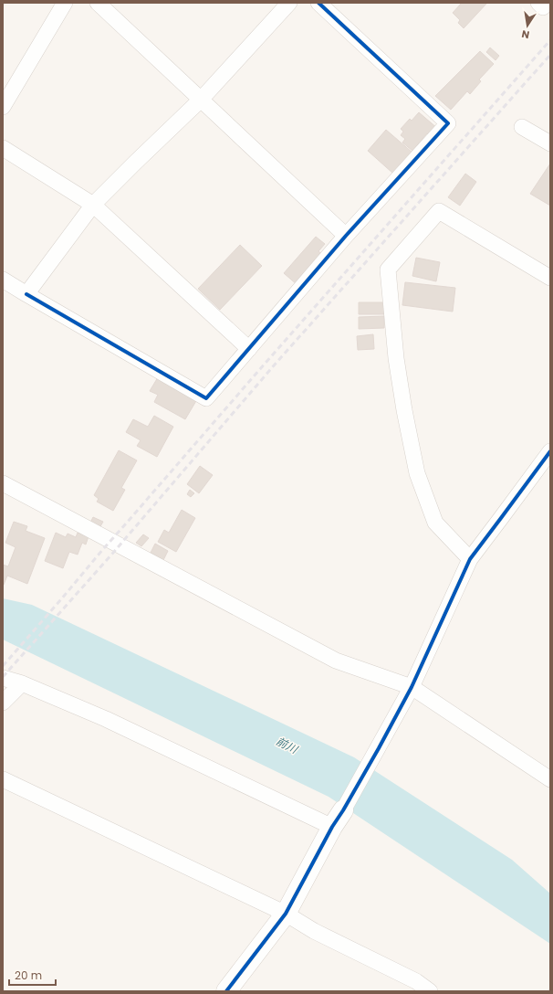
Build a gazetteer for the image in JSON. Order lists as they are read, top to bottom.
{
  "water": ["前川"],
  "scale_bar": "20 m",
  "north": "bottom"
}
